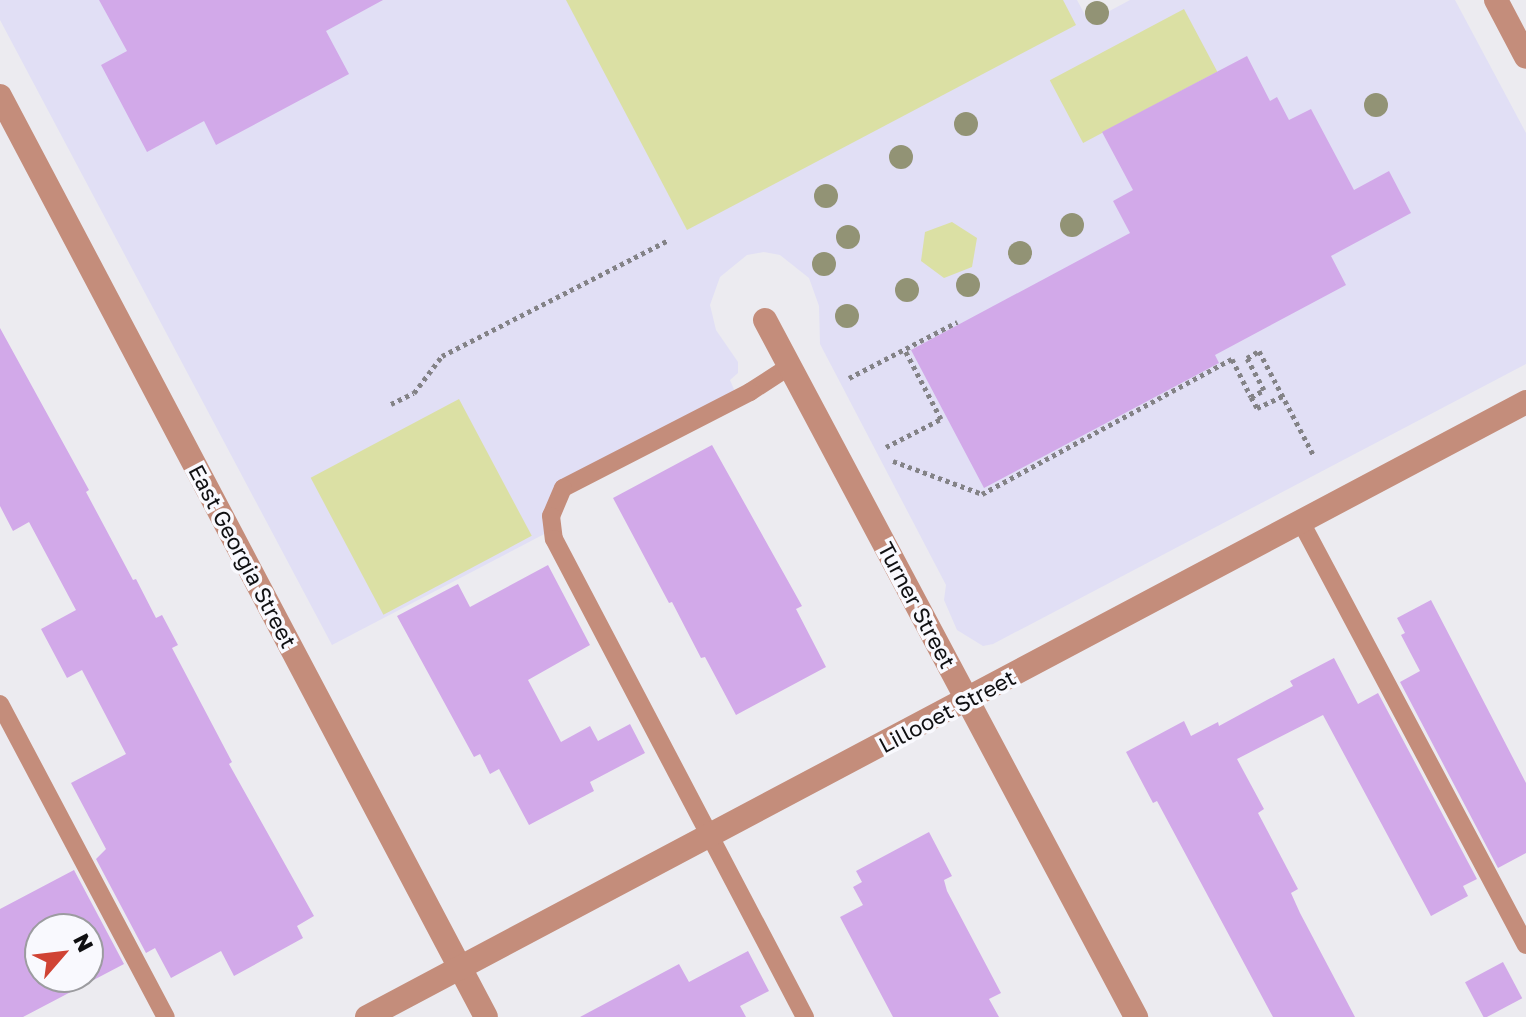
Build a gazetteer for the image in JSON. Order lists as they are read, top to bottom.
{
  "streets": {
    "street": ["East Georgia Street", "Turner Street", "Lillooet Street"]
  },
  "crossings": [
    ["East Georgia Street", "Lillooet Street"],
    ["Turner Street", "Lillooet Street"]
  ],
  "north": "top right"
}
